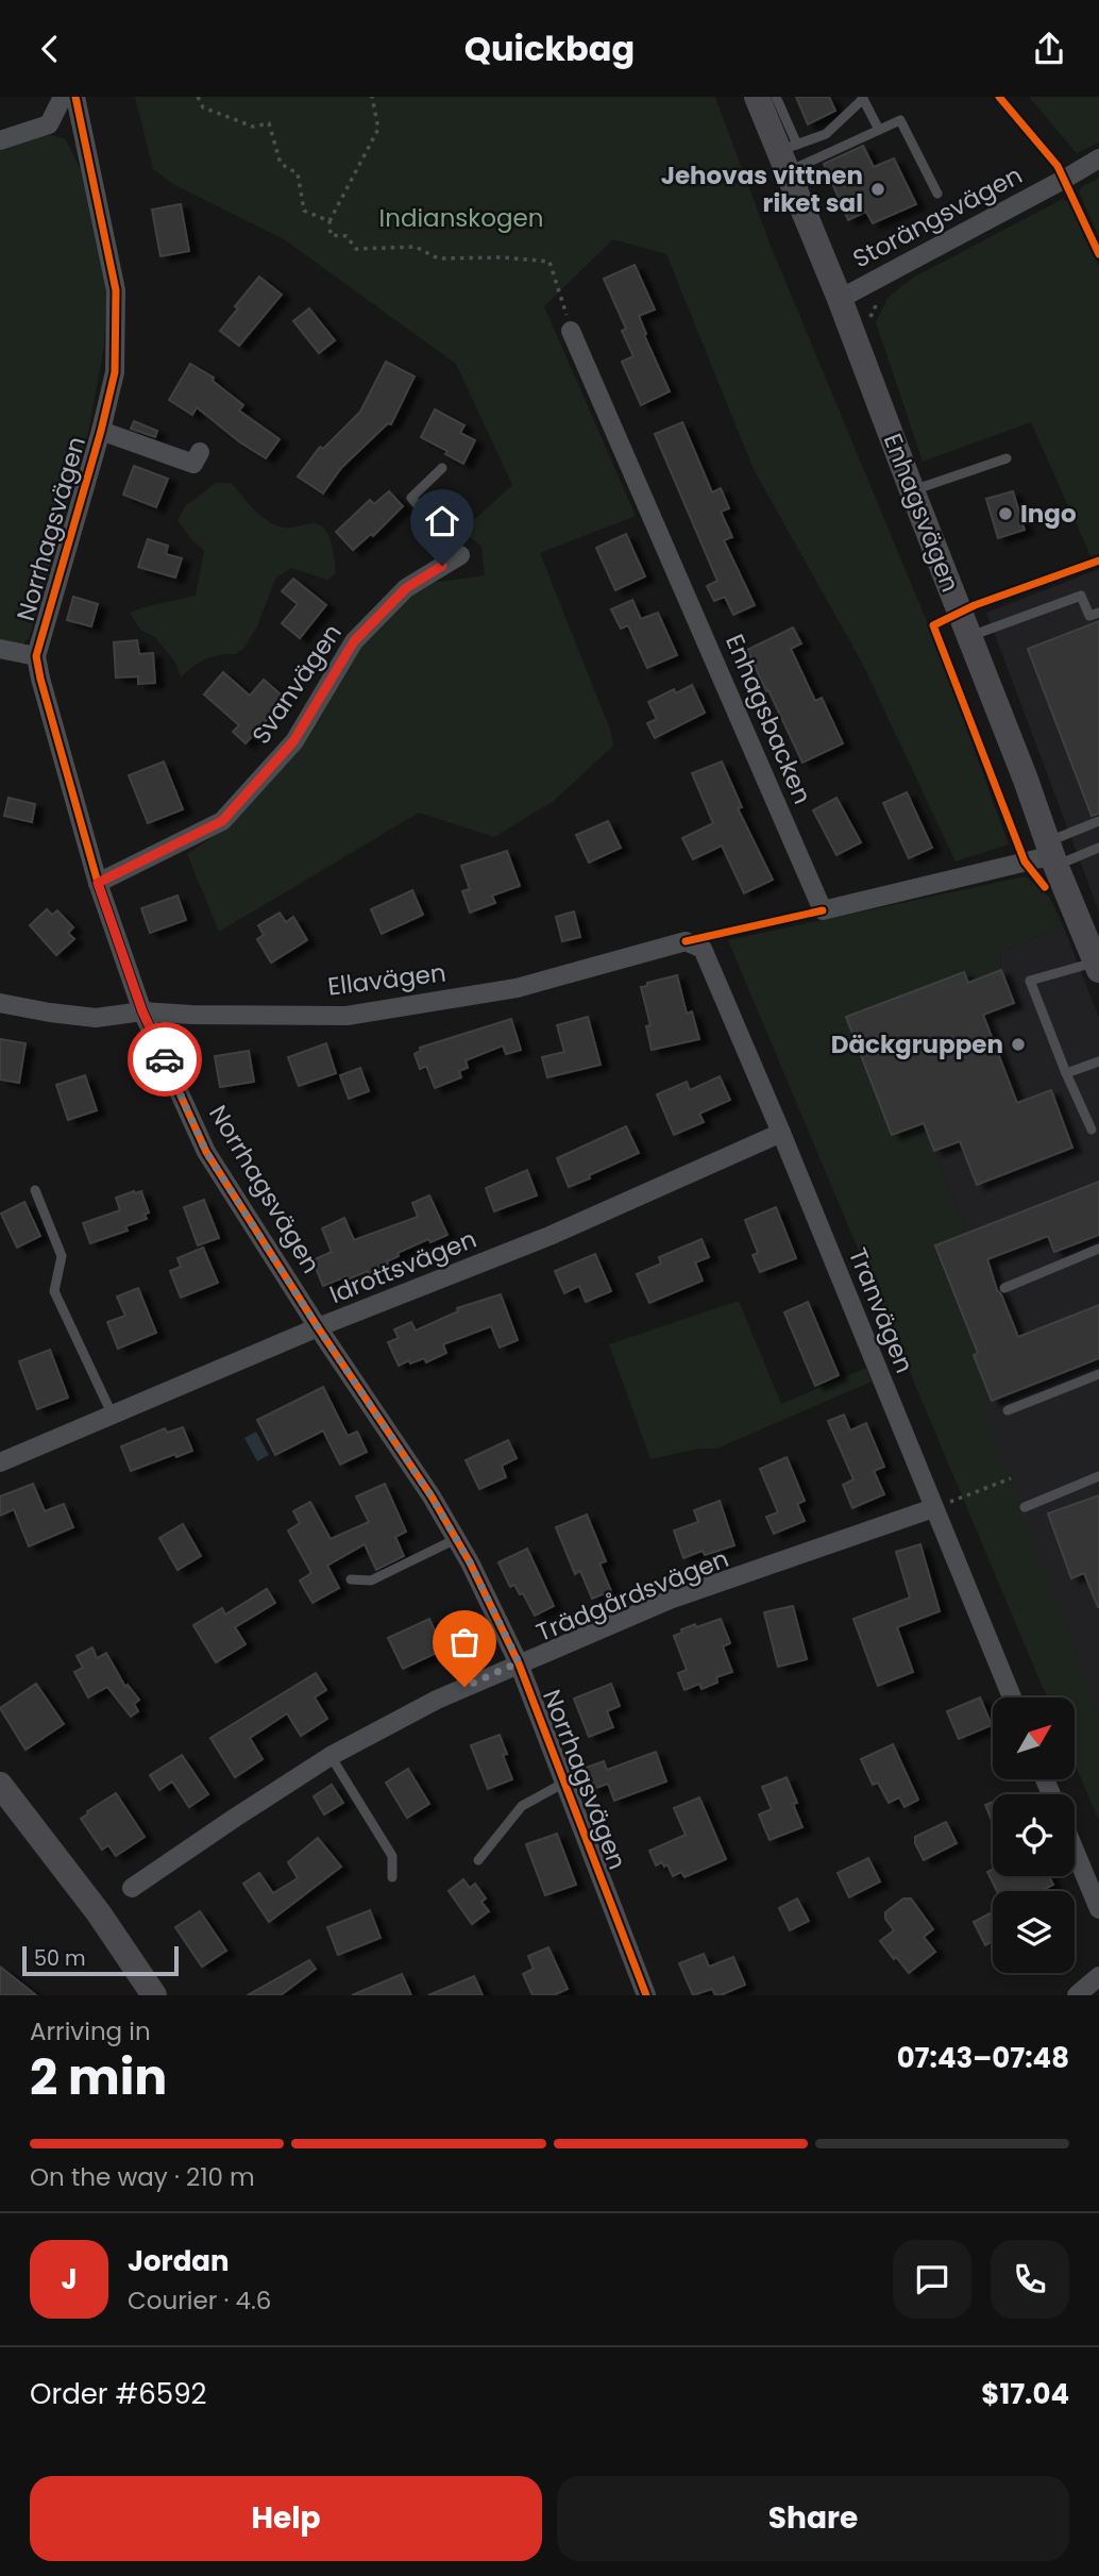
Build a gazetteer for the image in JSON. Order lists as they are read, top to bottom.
{
  "streets": {
    "street": [
      "Storängsvägen",
      "Enhagsvägen",
      "Norrhagsvägen",
      "Svanvägen",
      "Enhagsbacken",
      "Ellavägen",
      "Idrottsvägen",
      "Tranvägen",
      "Trädgårdsvägen"
    ]
  },
  "crossings": [
    ["Storängsvägen", "Enhagsvägen"],
    ["Enhagsvägen", "Enhagsbacken"],
    ["Norrhagsvägen", "Svanvägen"],
    ["Norrhagsvägen", "Ellavägen"],
    ["Norrhagsvägen", "Idrottsvägen"],
    ["Norrhagsvägen", "Trädgårdsvägen"],
    ["Ellavägen", "Tranvägen"],
    ["Idrottsvägen", "Tranvägen"],
    ["Tranvägen", "Trädgårdsvägen"]
  ],
  "parks": ["Indianskogen"],
  "places": ["Jehovas vittnen riket sal", "Ingo", "Däckgruppen"],
  "scale_bar": "50 m",
  "north": "top right",
  "page": {
    "header": "Quickbag",
    "scale": "50 m",
    "heading": ["2 min", "Arriving in", "07:43–07:48"],
    "panel": [
      "Jordan",
      "Courier · 4.6",
      "Order #6592",
      "$17.04"
    ],
    "bar": "On the way · 210 m",
    "round": "J",
    "buttons": ["Help", "Share"]
  }
}
